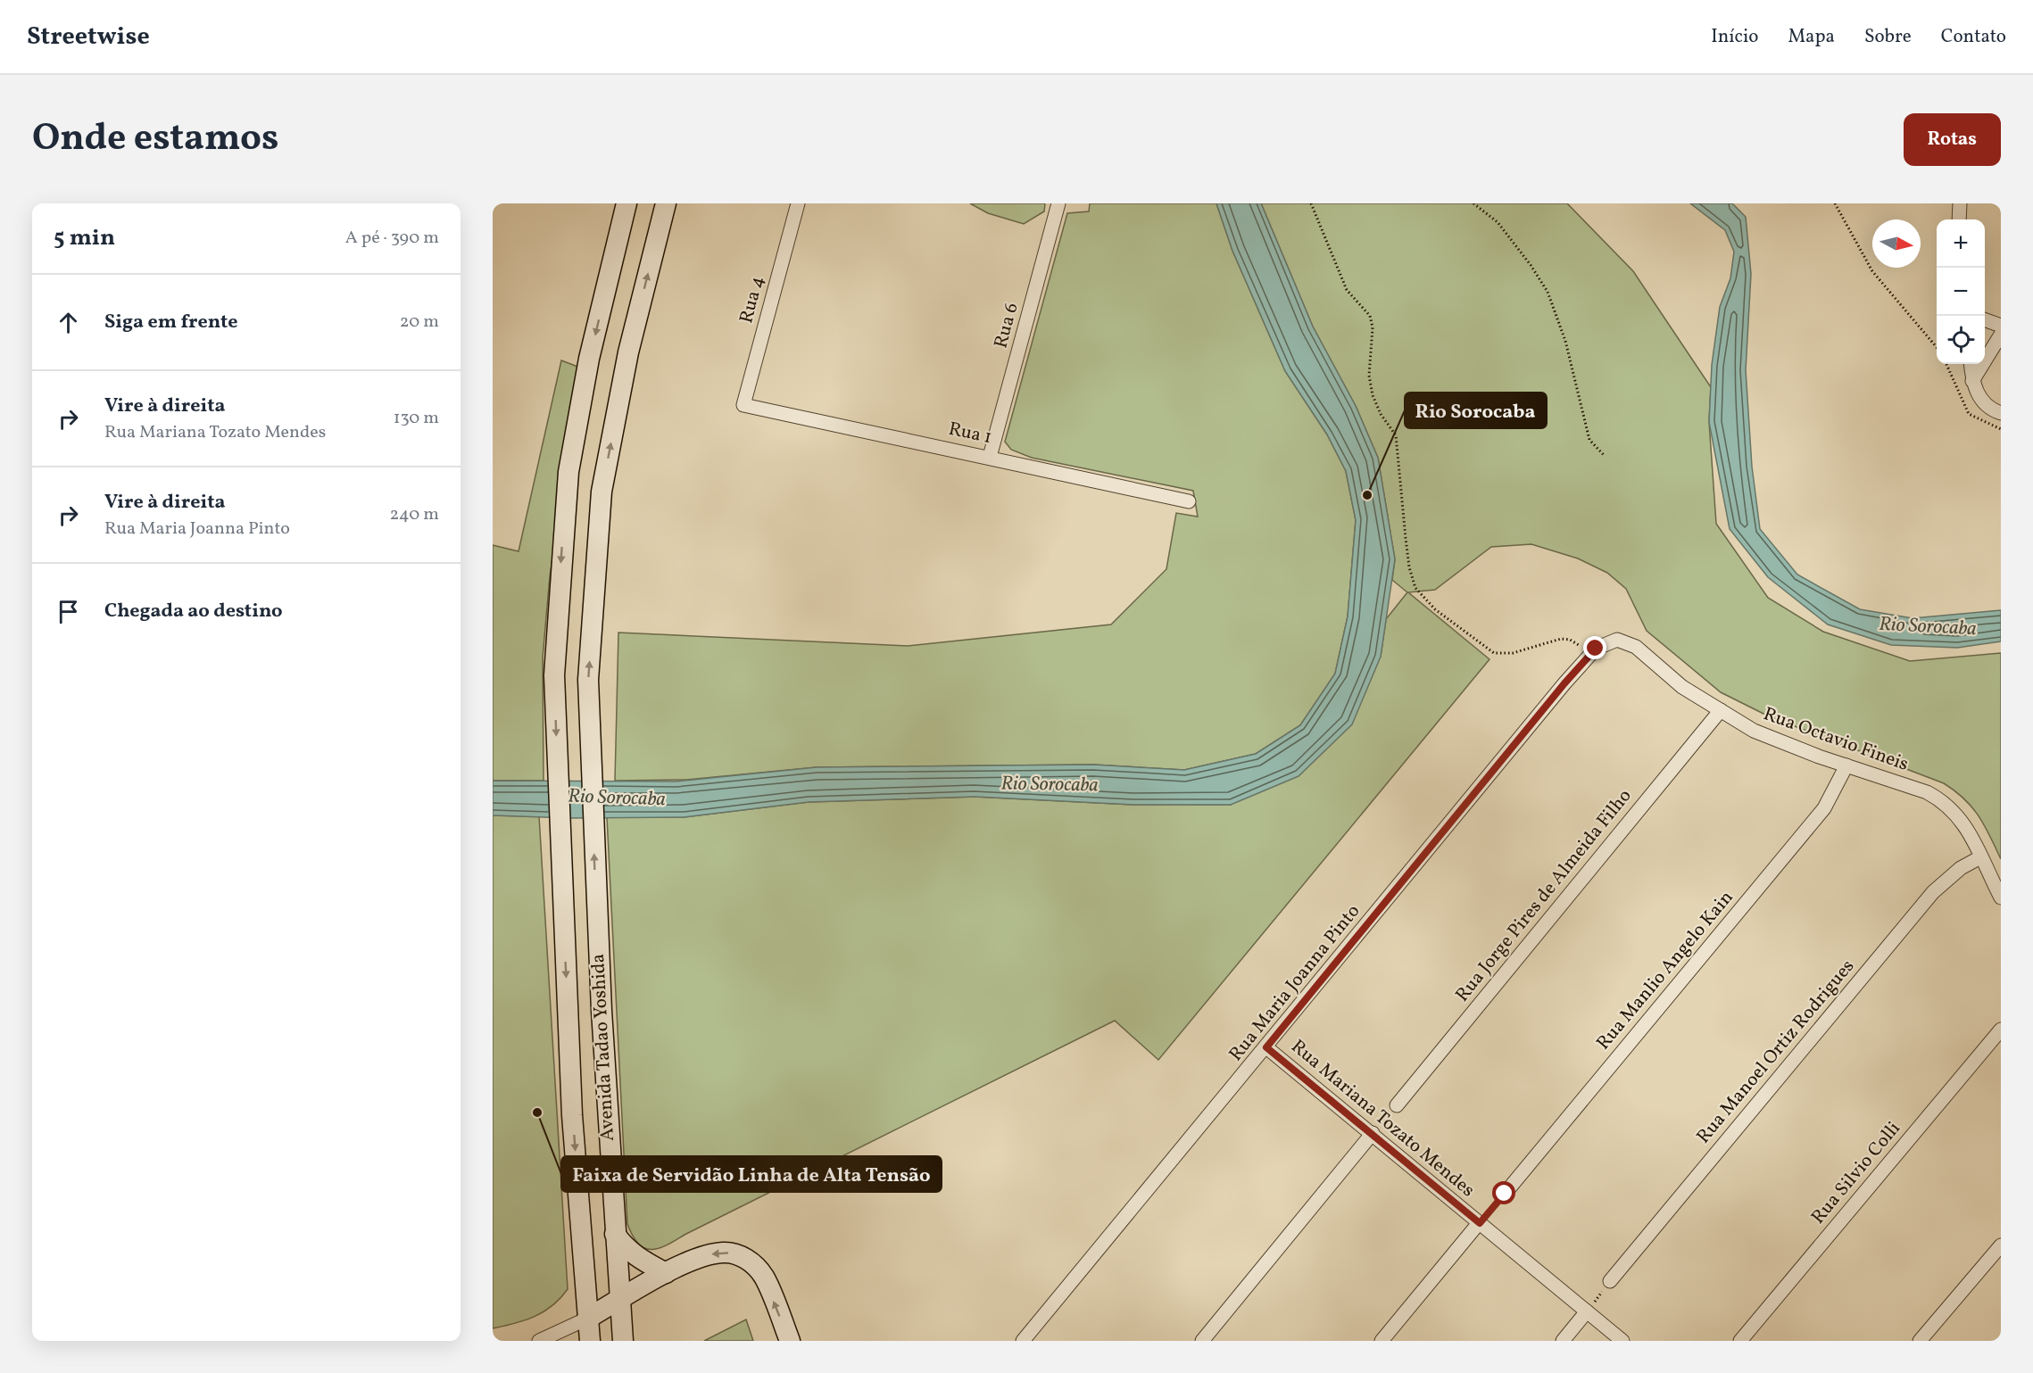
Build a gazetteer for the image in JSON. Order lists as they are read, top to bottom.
{
  "streets": {
    "main road": ["Avenida Tadao Yoshida"],
    "street": [
      "Rua 4",
      "Rua 6",
      "Rua 1",
      "Rua Octavio Fineis",
      "Rua Jorge Pires de Almeida Filho",
      "Rua Manlio Angelo Kain",
      "Rua Maria Joanna Pinto",
      "Rua Manoel Ortiz Rodrigues",
      "Rua Mariana Tozato Mendes",
      "Rua Silvio Colli"
    ]
  },
  "crossings": [
    ["Rua 4", "Rua 1"],
    ["Rua 6", "Rua 1"],
    ["Rua Octavio Fineis", "Rua Jorge Pires de Almeida Filho"],
    ["Rua Octavio Fineis", "Rua Manlio Angelo Kain"],
    ["Rua Octavio Fineis", "Rua Maria Joanna Pinto"],
    ["Rua Octavio Fineis", "Rua Manoel Ortiz Rodrigues"],
    ["Rua Maria Joanna Pinto", "Rua Mariana Tozato Mendes"]
  ],
  "water": ["Rio Sorocaba"],
  "places": ["Rio Sorocaba", "Faixa de Servidão Linha de Alta Tensão"],
  "north": "right",
  "page": {
    "header": "Streetwise",
    "nav": [
      "Início",
      "Mapa",
      "Sobre",
      "Contato"
    ],
    "title": "Onde estamos",
    "buttons": "Rotas",
    "heading": ["5 min", "A pé · 390 m"],
    "map_buttons": ["+", "−"],
    "list": [
      ["Siga em frente", "20 m"],
      ["Vire à direita", "Rua Mariana Tozato Mendes", "130 m"],
      ["Vire à direita", "Rua Maria Joanna Pinto", "240 m"],
      "Chegada ao destino"
    ]
  }
}
